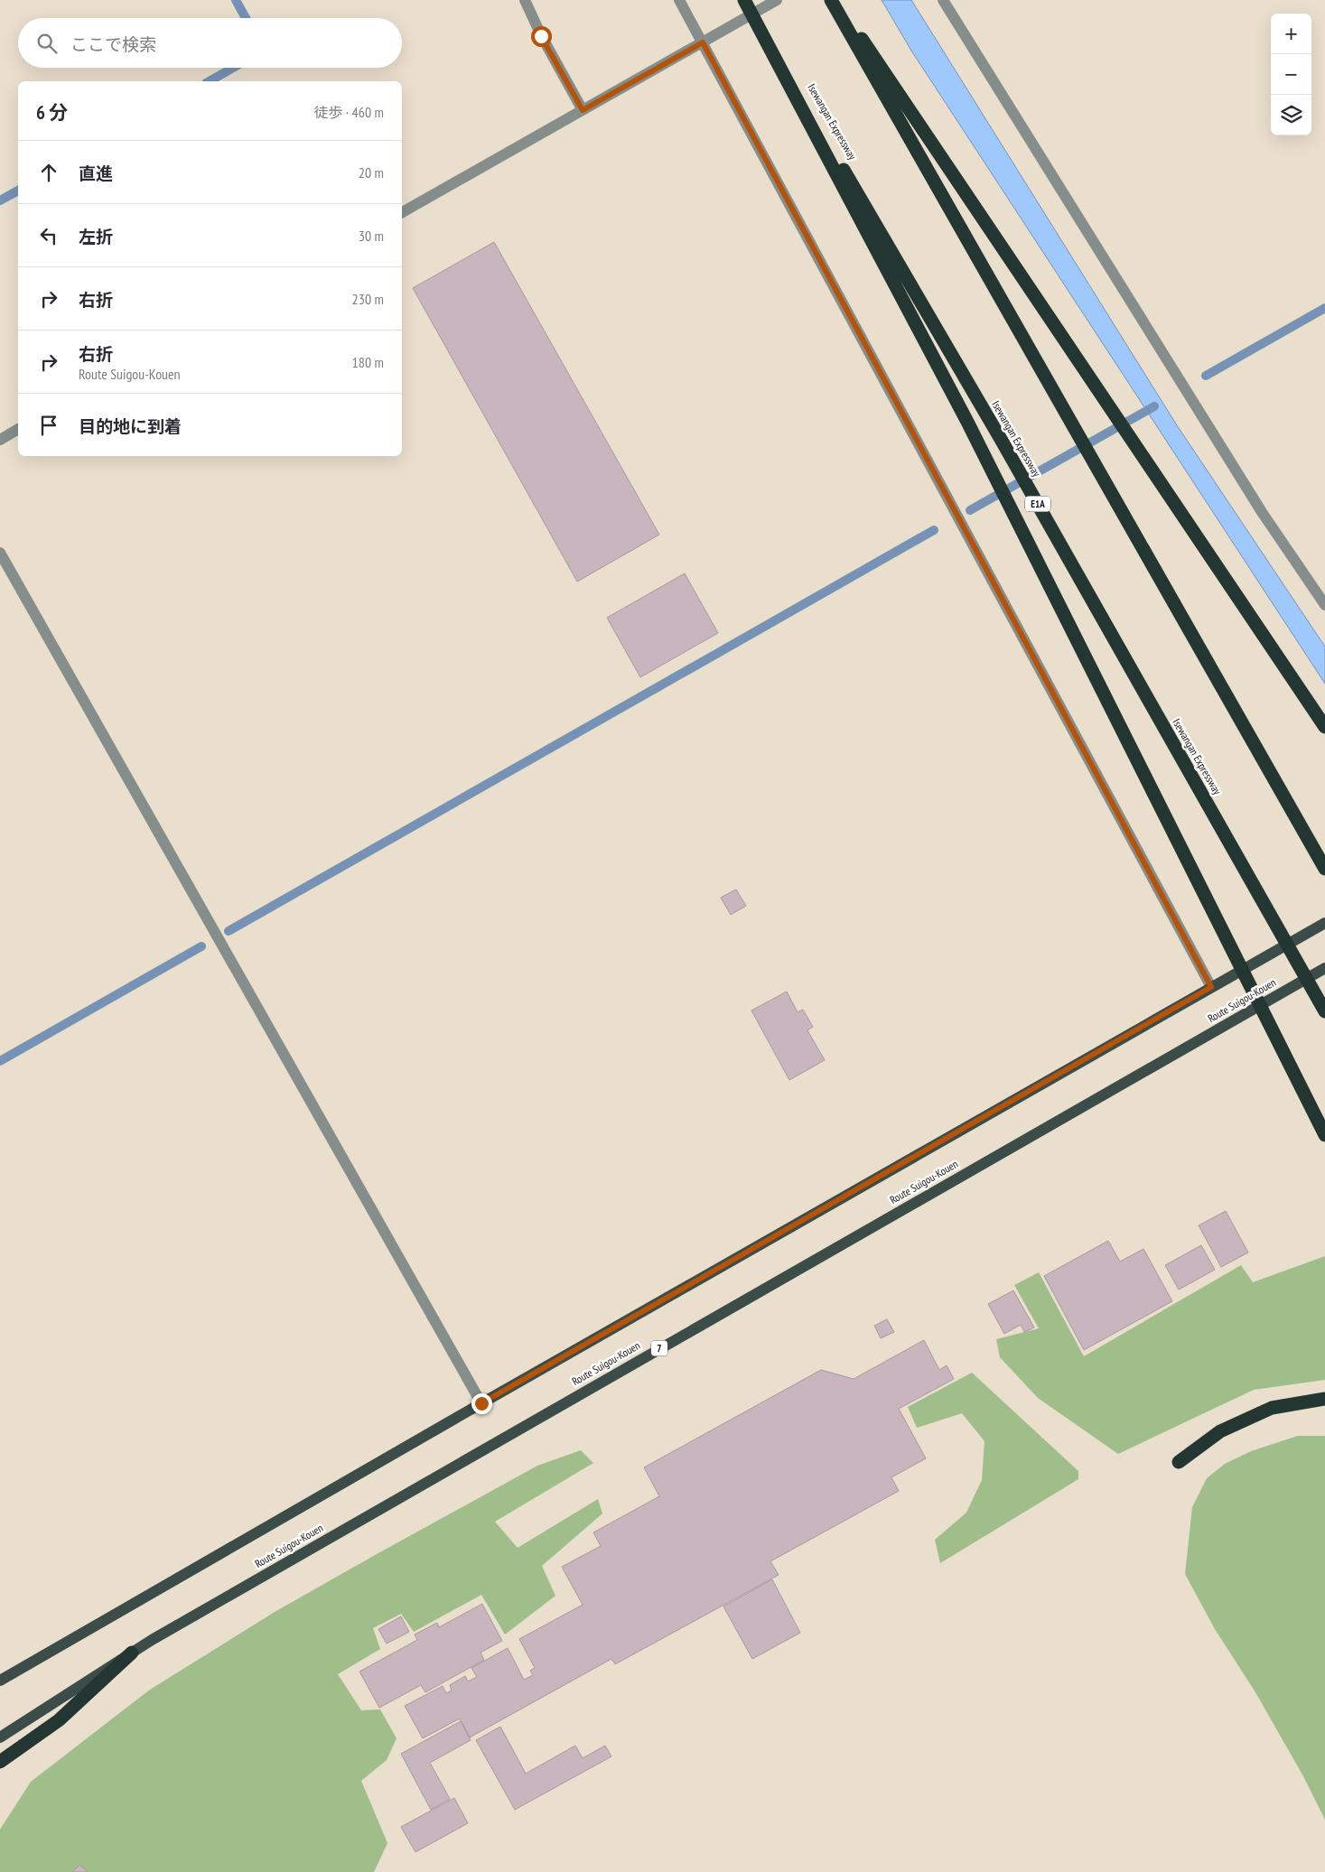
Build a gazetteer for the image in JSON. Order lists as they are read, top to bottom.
{
  "streets": {
    "highway": ["Isewangan Expressway", "E1A"],
    "main road": ["Route Suigou-Kouen", "7"]
  },
  "page": {
    "map_buttons": ["+", "−"],
    "search": "ここで検索",
    "heading": ["6 分", "徒歩 · 460 m"],
    "list": [
      ["直進", "20 m"],
      ["左折", "30 m"],
      ["右折", "230 m"],
      ["右折", "Route Suigou-Kouen", "180 m"],
      "目的地に到着"
    ]
  }
}
